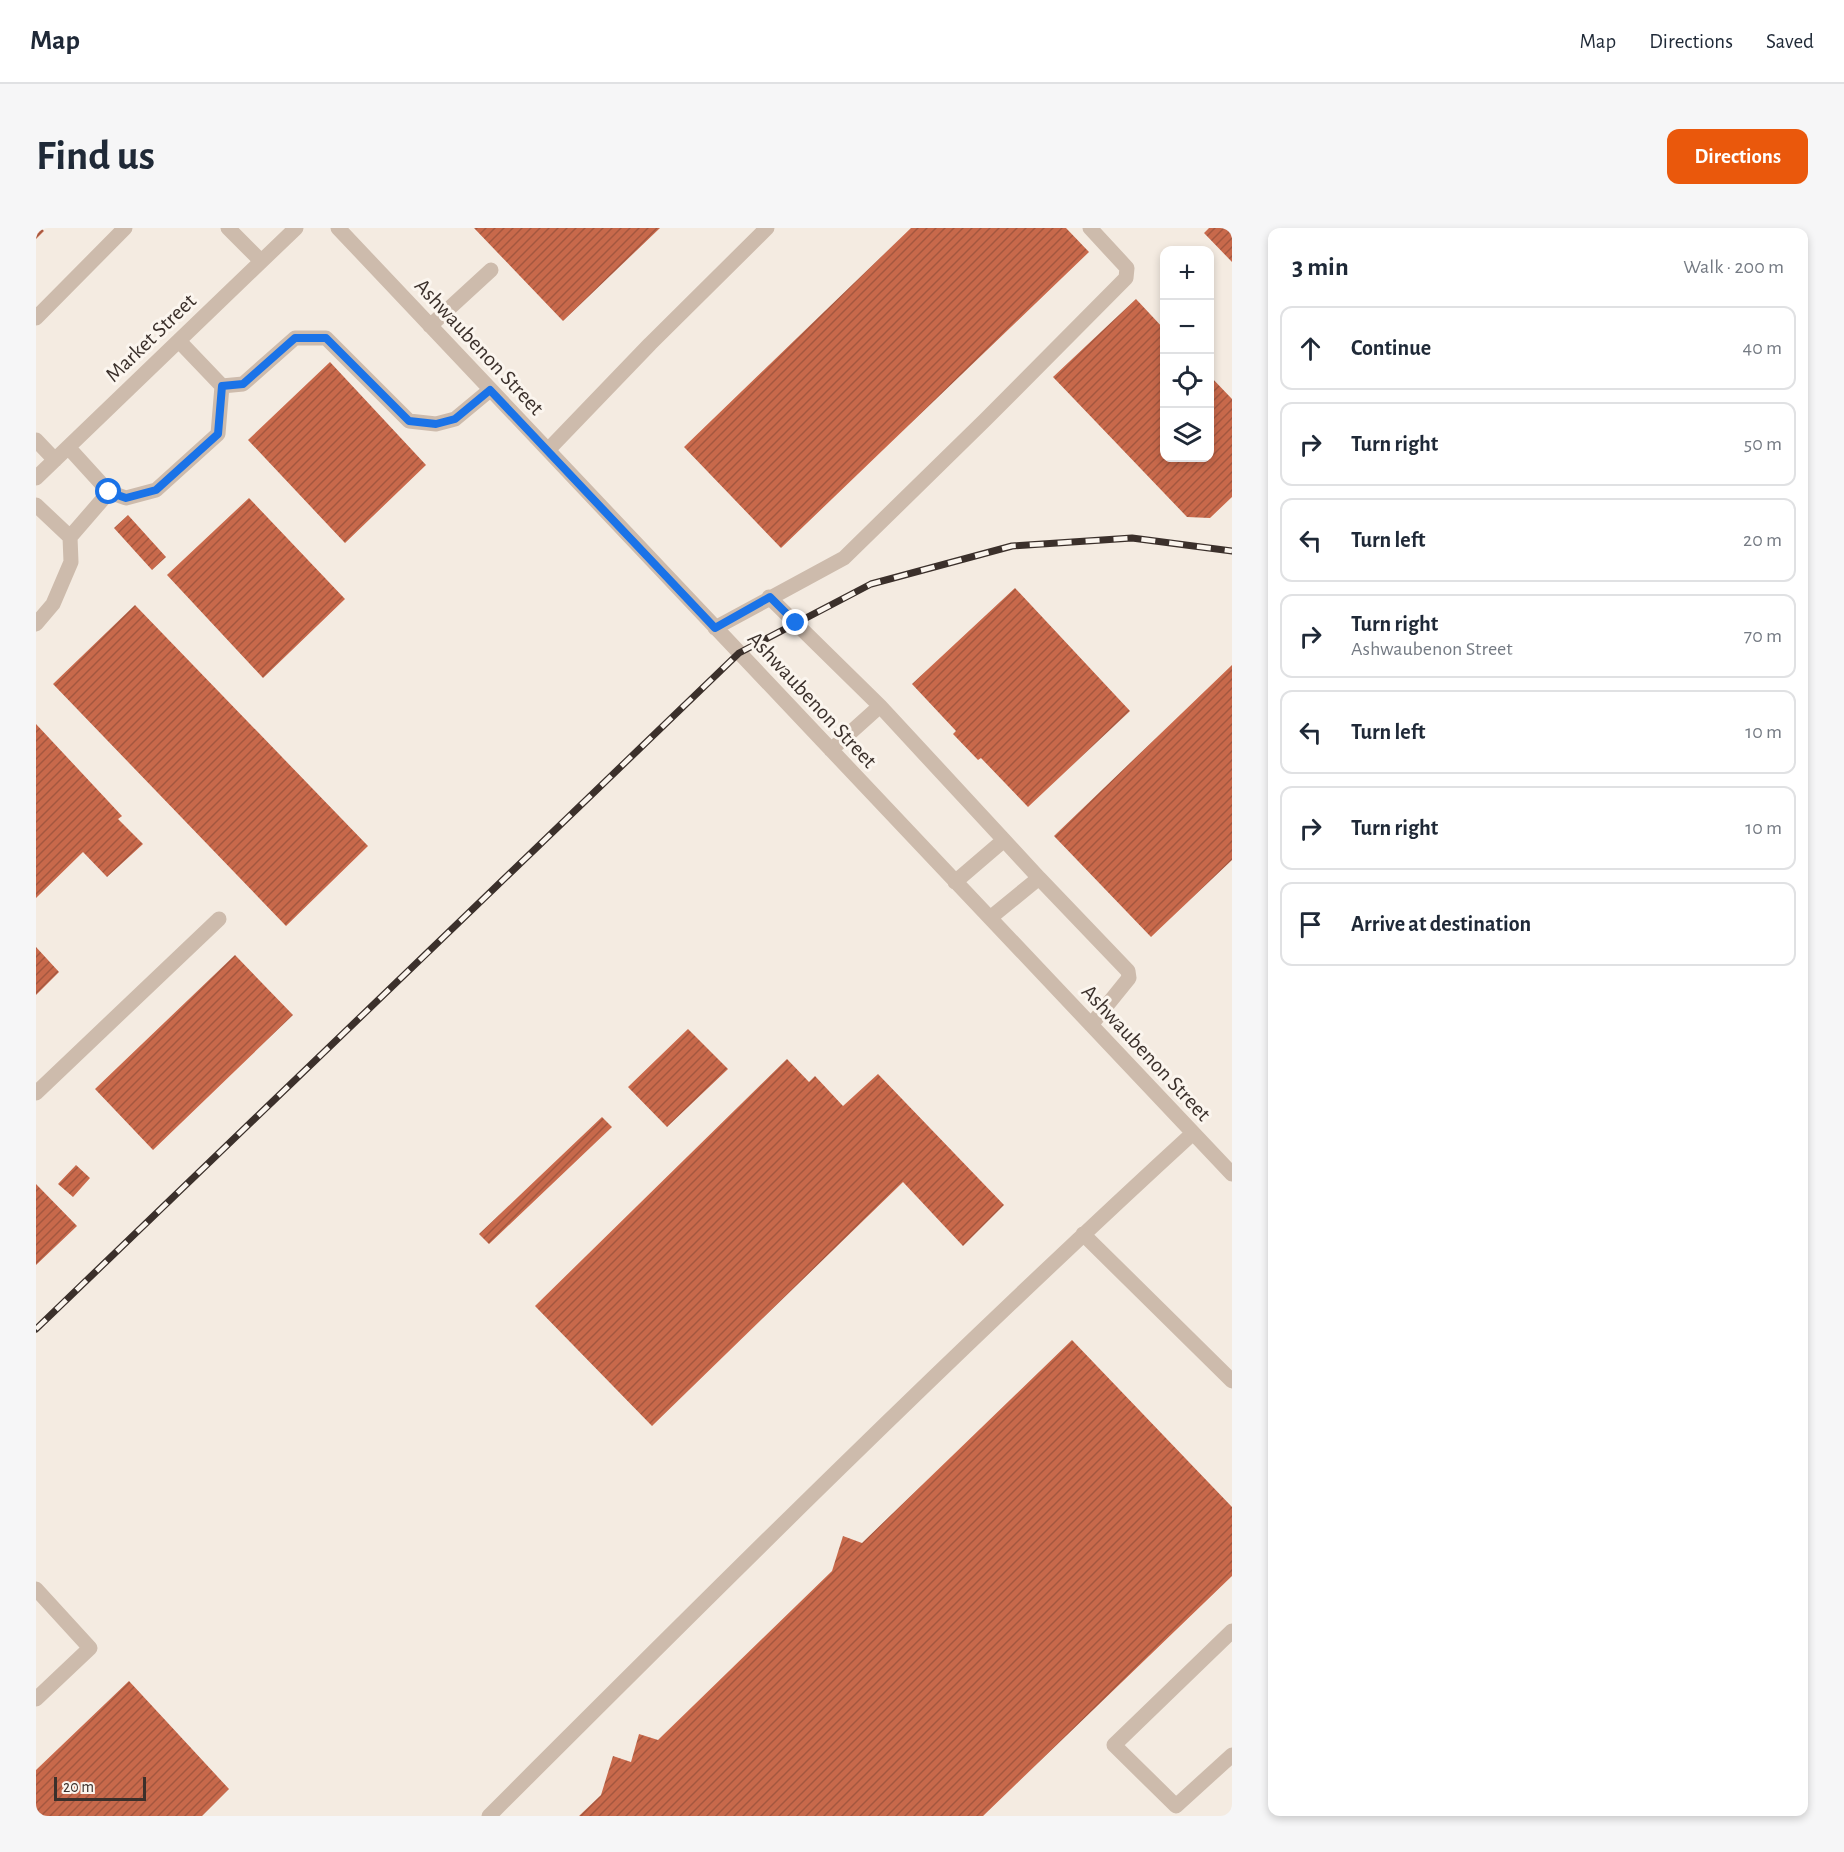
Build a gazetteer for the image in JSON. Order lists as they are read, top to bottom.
{
  "streets": {
    "street": ["Market Street", "Ashwaubenon Street"]
  },
  "scale_bar": "20 m",
  "page": {
    "header": "Map",
    "nav": ["Map", "Directions", "Saved"],
    "buttons": "Directions",
    "title": "Find us",
    "heading": ["3 min", "Walk · 200 m"],
    "map_buttons": ["+", "−"],
    "list": [
      ["Continue", "40 m"],
      ["Turn right", "50 m"],
      ["Turn left", "20 m"],
      ["Turn right", "Ashwaubenon Street", "70 m"],
      ["Turn left", "10 m"],
      ["Turn right", "10 m"],
      "Arrive at destination"
    ],
    "scale": "20 m"
  }
}
